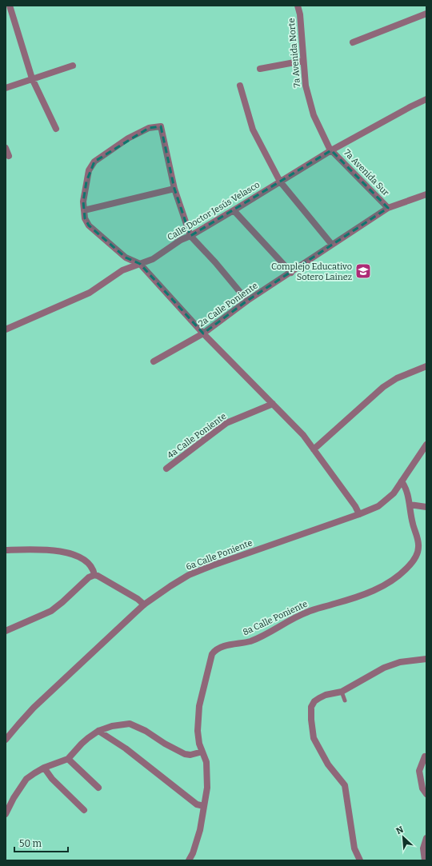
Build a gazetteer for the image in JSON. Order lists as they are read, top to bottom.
{
  "streets": {
    "street": [
      "7a Avenida Norte",
      "7a Avenida Sur",
      "Calle Doctor Jesús Velasco",
      "2a Calle Poniente",
      "4a Calle Poniente",
      "6a Calle Poniente",
      "8a Calle Poniente"
    ]
  },
  "crossings": [
    ["7a Avenida Norte", "7a Avenida Sur"],
    ["7a Avenida Norte", "Calle Doctor Jesús Velasco"],
    ["7a Avenida Sur", "Calle Doctor Jesús Velasco"],
    ["7a Avenida Sur", "2a Calle Poniente"],
    ["6a Calle Poniente", "8a Calle Poniente"]
  ],
  "places": {
    "school or university": ["Complejo Educativo Sotero Lainez"]
  },
  "scale_bar": "50 m",
  "north": "top left"
}
